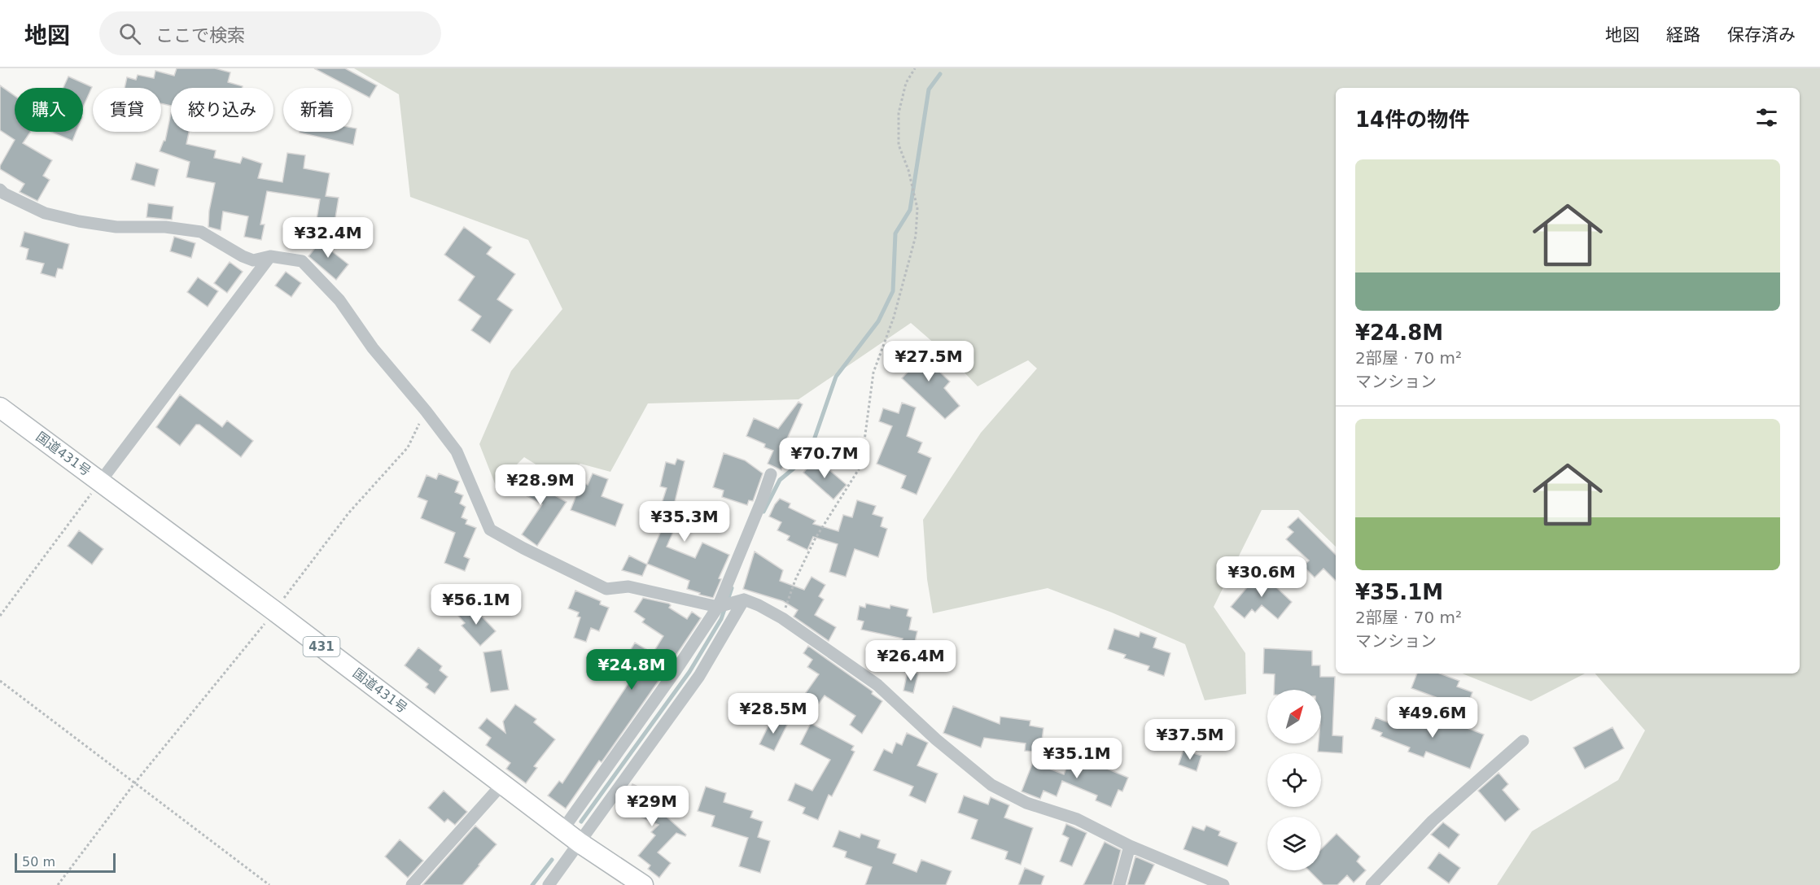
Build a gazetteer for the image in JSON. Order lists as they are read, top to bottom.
{
  "streets": {
    "highway": ["国道431号", "431"]
  },
  "scale_bar": "50 m",
  "north": "top right",
  "page": {
    "header": "地図",
    "search": "ここで検索",
    "nav": ["地図", "経路", "保存済み"],
    "chip": [
      "購入",
      "賃貸",
      "絞り込み",
      "新着"
    ],
    "heading": "14件の物件",
    "list": [
      {
        "name": "¥24.8M",
        "note": "2部屋 · 70 m² · マンション"
      },
      {
        "name": "¥35.1M",
        "note": "2部屋 · 70 m² · マンション"
      }
    ],
    "price": [
      "¥32.4M",
      "¥27.5M",
      "¥70.7M",
      "¥28.9M",
      "¥35.3M",
      "¥30.6M",
      "¥56.1M",
      "¥26.4M",
      "¥24.8M",
      "¥28.5M",
      "¥49.6M",
      "¥37.5M",
      "¥35.1M",
      "¥29M"
    ],
    "scale": "50 m"
  }
}
